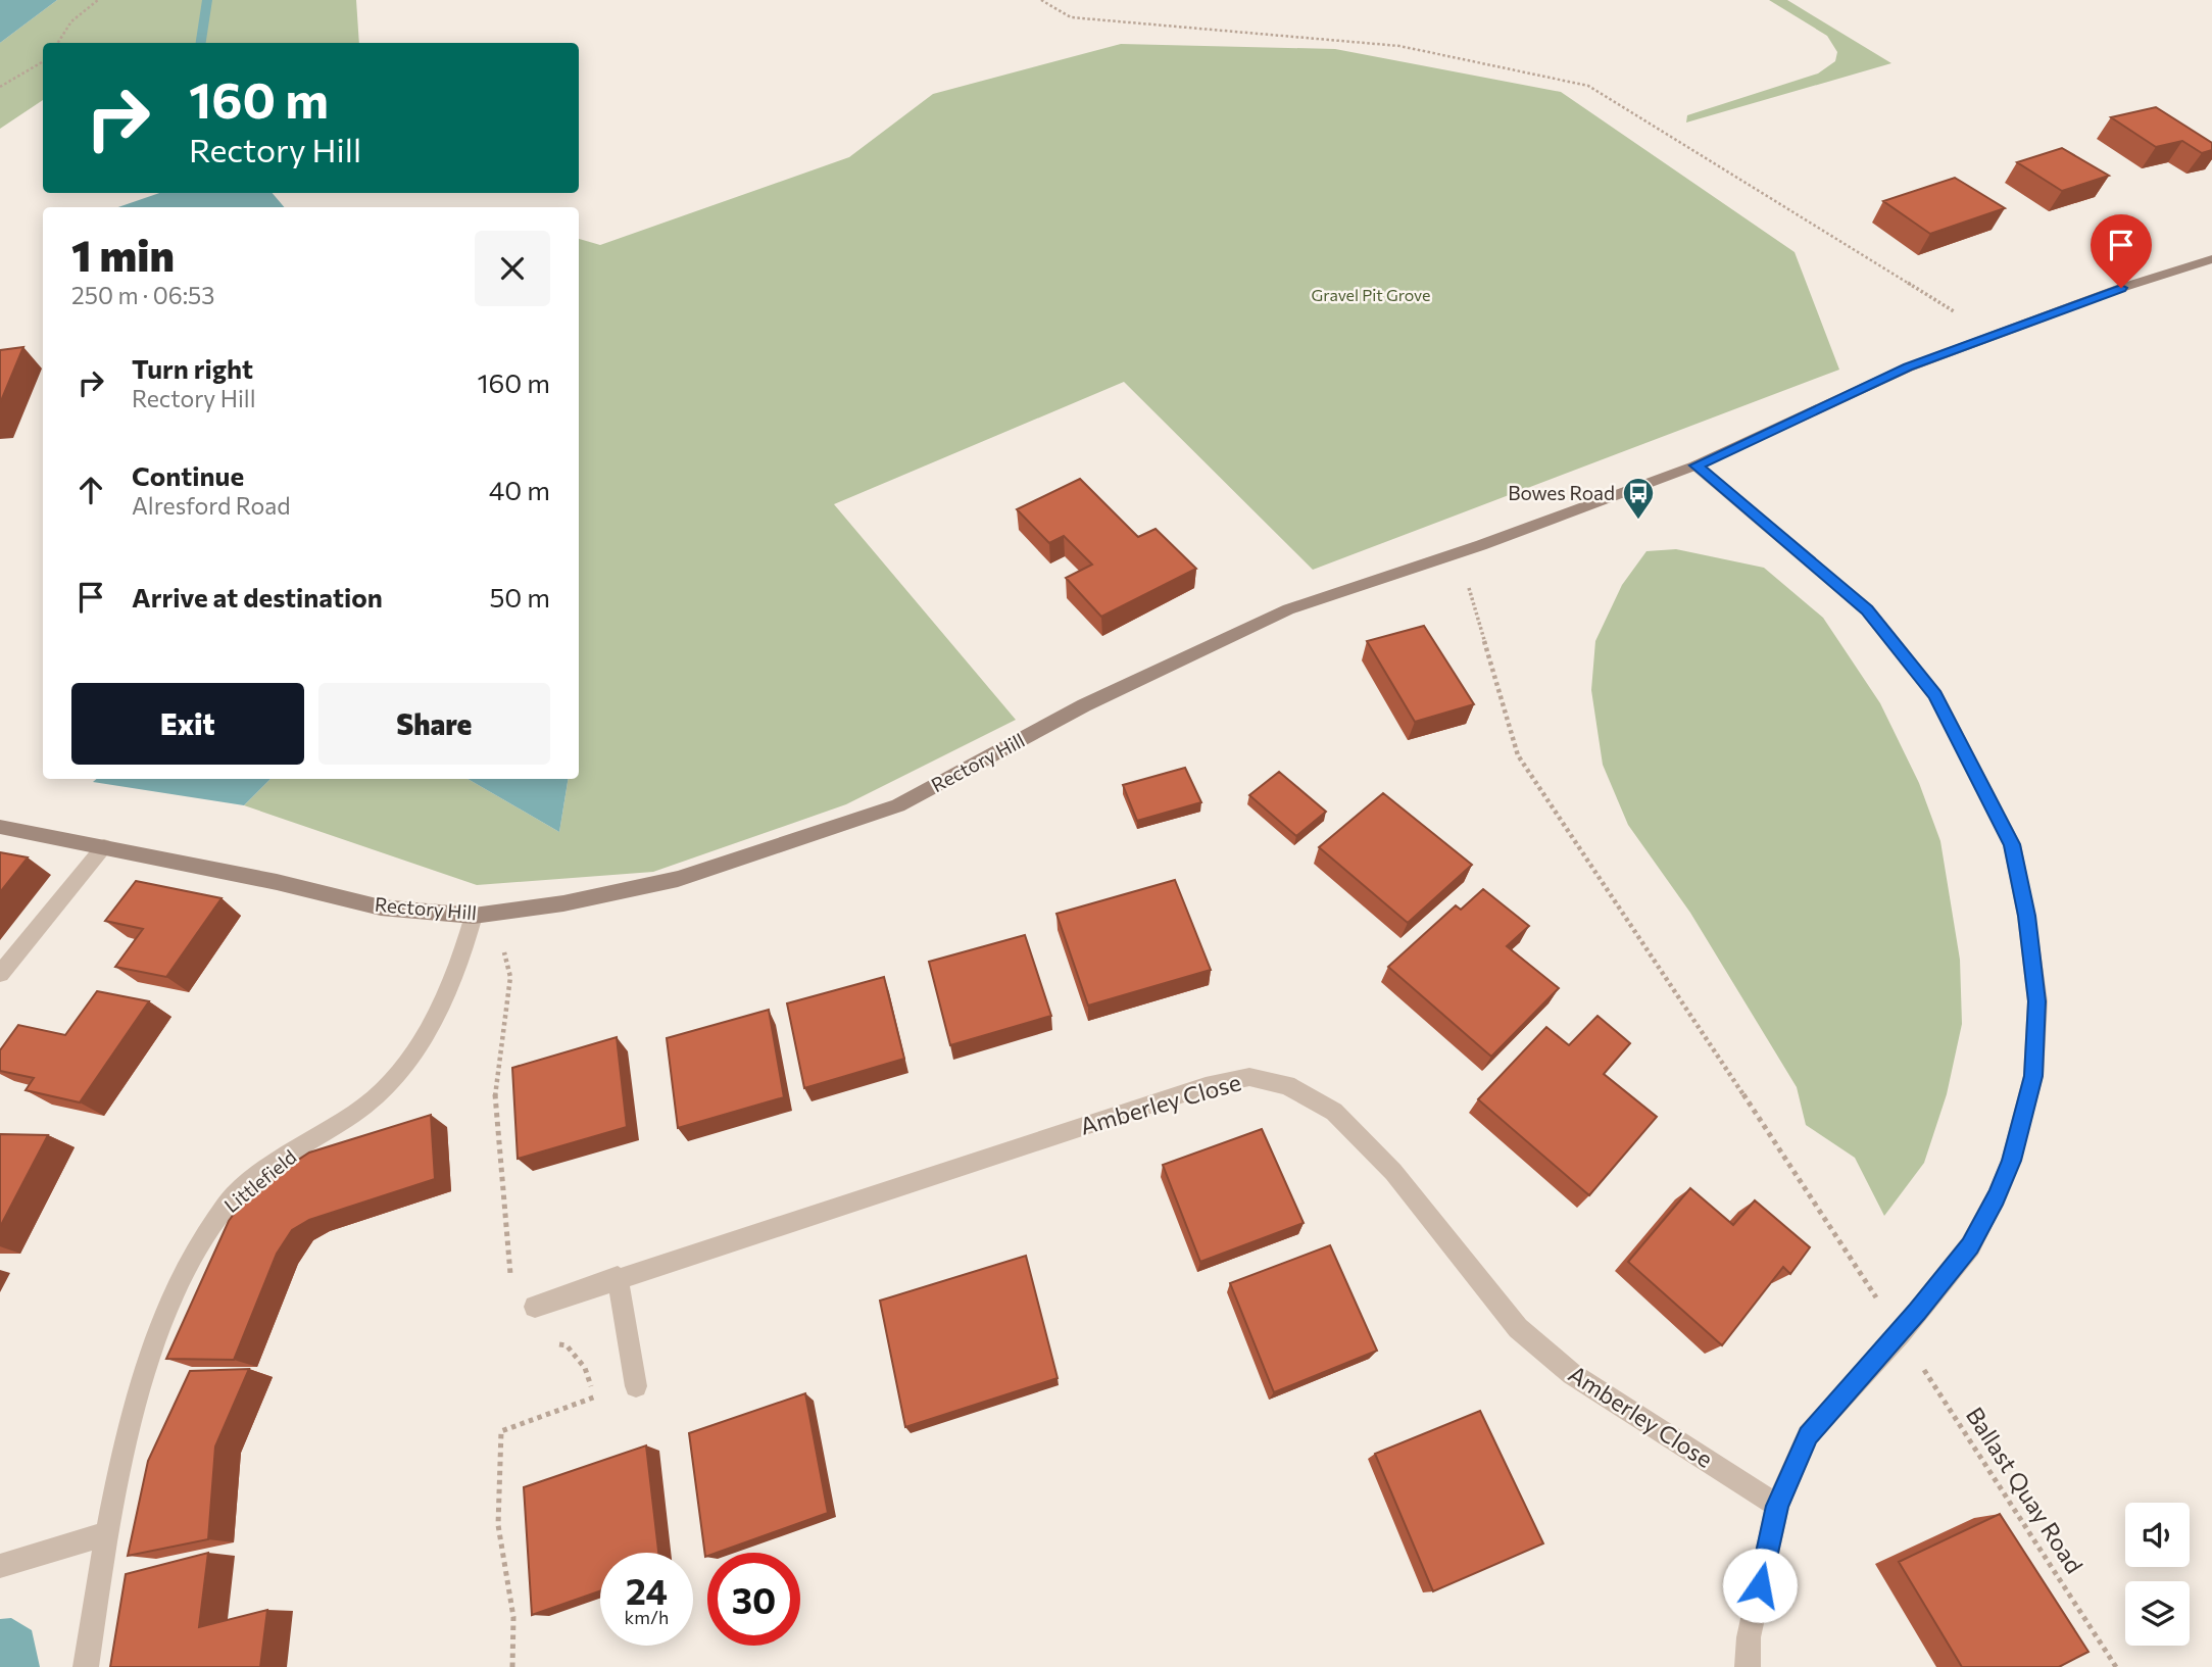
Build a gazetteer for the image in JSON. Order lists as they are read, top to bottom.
{
  "streets": {
    "street": ["Rectory Hill", "Amberley Close", "Littlefield"],
    "path": ["Ballast Quay Road"]
  },
  "crossings": [
    ["Rectory Hill", "Littlefield"],
    ["Rectory Hill", "Ballast Quay Road"]
  ],
  "parks": ["Gravel Pit Grove"],
  "places": {
    "bus stop": ["Bowes Road"]
  },
  "page": {
    "turn": ["160 m", "Rectory Hill"],
    "heading": ["1 min", "250 m · 06:53"],
    "list": [
      {
        "name": "Turn right",
        "note": "Rectory Hill",
        "value": "160 m"
      },
      {
        "name": "Continue",
        "note": "Alresford Road",
        "value": "40 m"
      },
      {
        "name": "Arrive at destination",
        "value": "50 m"
      }
    ],
    "buttons": ["Exit", "Share"],
    "speed": "24 km/h",
    "limit": "30"
  }
}
